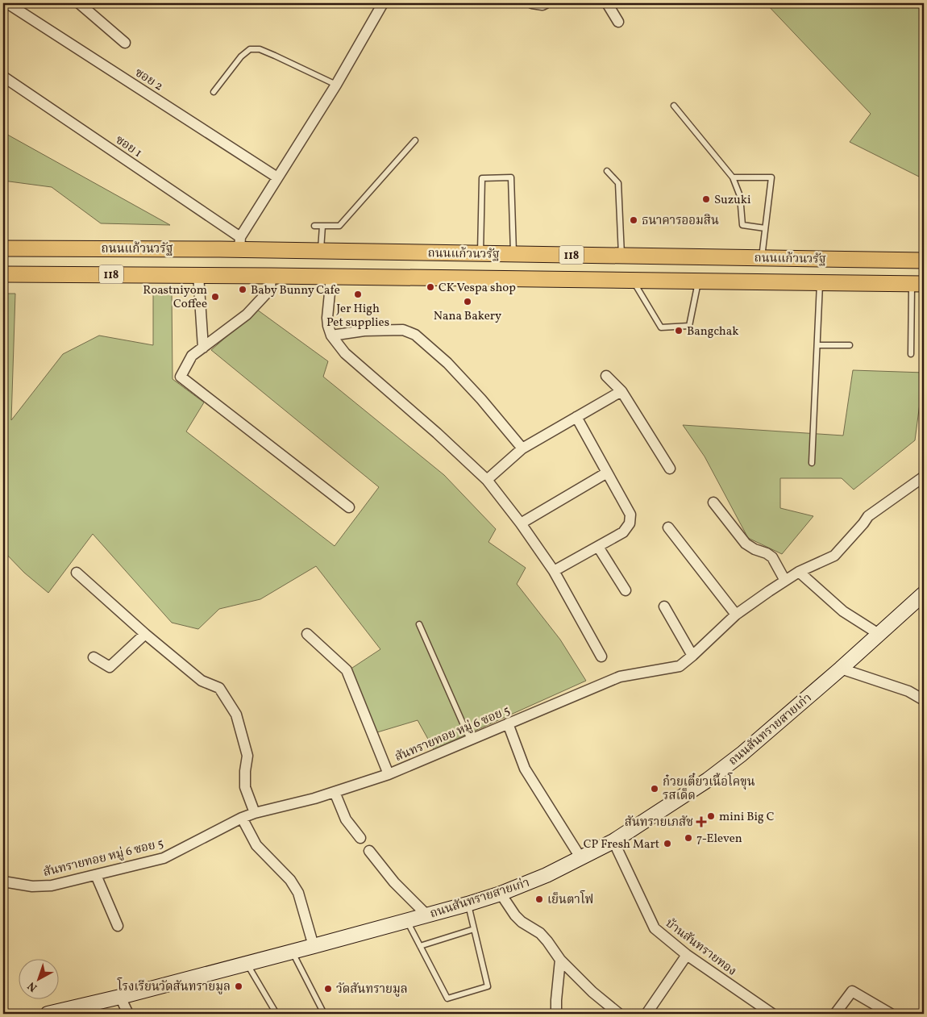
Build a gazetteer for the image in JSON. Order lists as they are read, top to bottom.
{
  "streets": {
    "main road": ["ถนนแก้วนวรัฐ", "118", "ถนนสันทรายสายเก่า"],
    "street": [
      "ซอย 2",
      "ซอย 1",
      "สันทรายทอย หมู่ 6 ซอย 5",
      "บ้านสันทรายทอง"
    ]
  },
  "crossings": [
    ["ซอย 1", "ถนนแก้วนวรัฐ"],
    ["ถนนสันทรายสายเก่า", "บ้านสันทรายทอง"]
  ],
  "places": {
    "other": [
      "Suzuki",
      "ธนาคารออมสิน",
      "CK Vespa shop",
      "Baby Bunny Cafe",
      "Jer High Pet supplies",
      "Roastniyom Coffee",
      "Nana Bakery",
      "Bangchak",
      "ก๋วยเตี๋ยวเนื้อโคขุน รสเด็ด",
      "mini Big C",
      "7-Eleven",
      "CP Fresh Mart",
      "เย็นตาโฟ",
      "โรงเรียนวัดสันทรายมูล",
      "วัดสันทรายมูล"
    ],
    "health": ["สันทรายเภสัช"]
  },
  "north": "bottom left"
}
